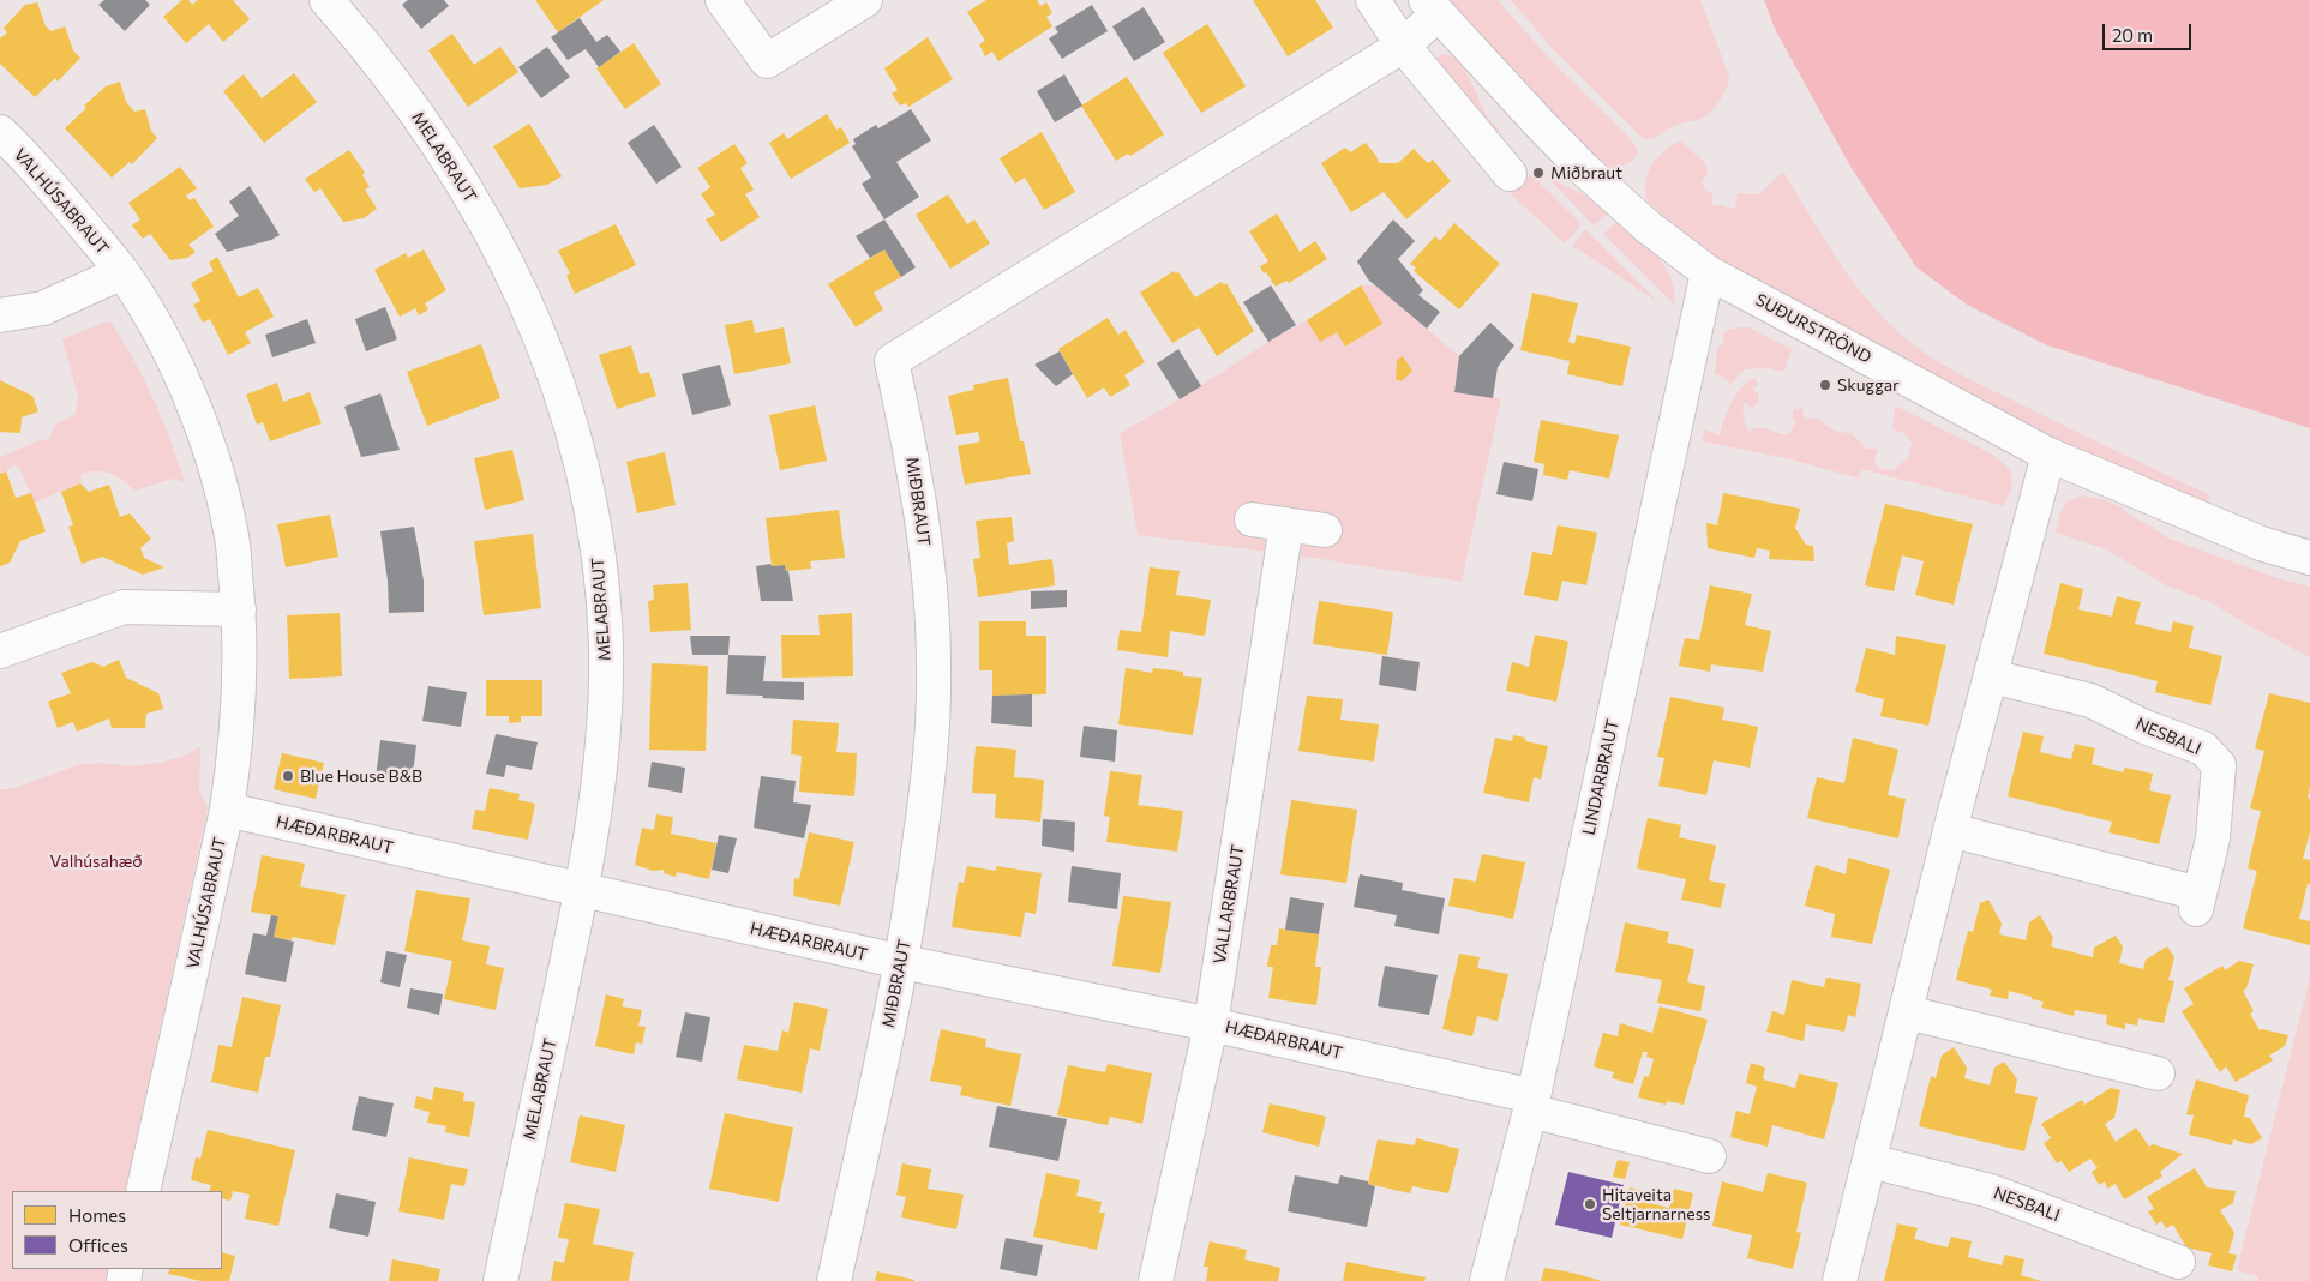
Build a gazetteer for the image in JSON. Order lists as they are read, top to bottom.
{
  "streets": {
    "street": [
      "MELABRAUT",
      "VALHÚSABRAUT",
      "SUÐURSTRÖND",
      "MIÐBRAUT",
      "NESBALI",
      "LINDARBRAUT",
      "HÆÐARBRAUT",
      "VALLARBRAUT"
    ]
  },
  "crossings": [
    ["MELABRAUT", "HÆÐARBRAUT"],
    ["VALHÚSABRAUT", "HÆÐARBRAUT"],
    ["SUÐURSTRÖND", "MIÐBRAUT"],
    ["SUÐURSTRÖND", "LINDARBRAUT"],
    ["MIÐBRAUT", "HÆÐARBRAUT"],
    ["LINDARBRAUT", "HÆÐARBRAUT"],
    ["HÆÐARBRAUT", "VALLARBRAUT"]
  ],
  "parks": ["Valhúsahæð"],
  "places": [
    "Miðbraut",
    "Skuggar",
    "Blue House B&B",
    "Hitaveita Seltjarnarness"
  ],
  "legend": ["Homes", "Offices"],
  "scale_bar": "20 m"
}
